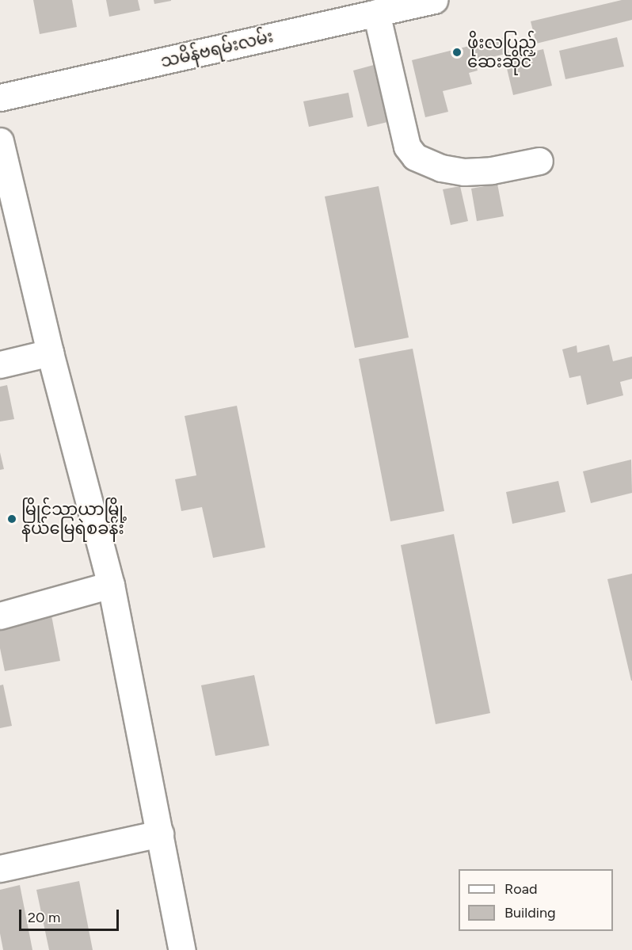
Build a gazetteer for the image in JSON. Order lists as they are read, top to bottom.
{
  "streets": {
    "street": ["သမိန်ဗရမ်းလမ်း"]
  },
  "places": ["ဖိုးလပြည့် ဆေးဆိုင်", "မြိုင်သာယာမြို့ နယ်မြေရဲစခန်း"],
  "legend": ["Road", "Building"],
  "scale_bar": "20 m"
}
